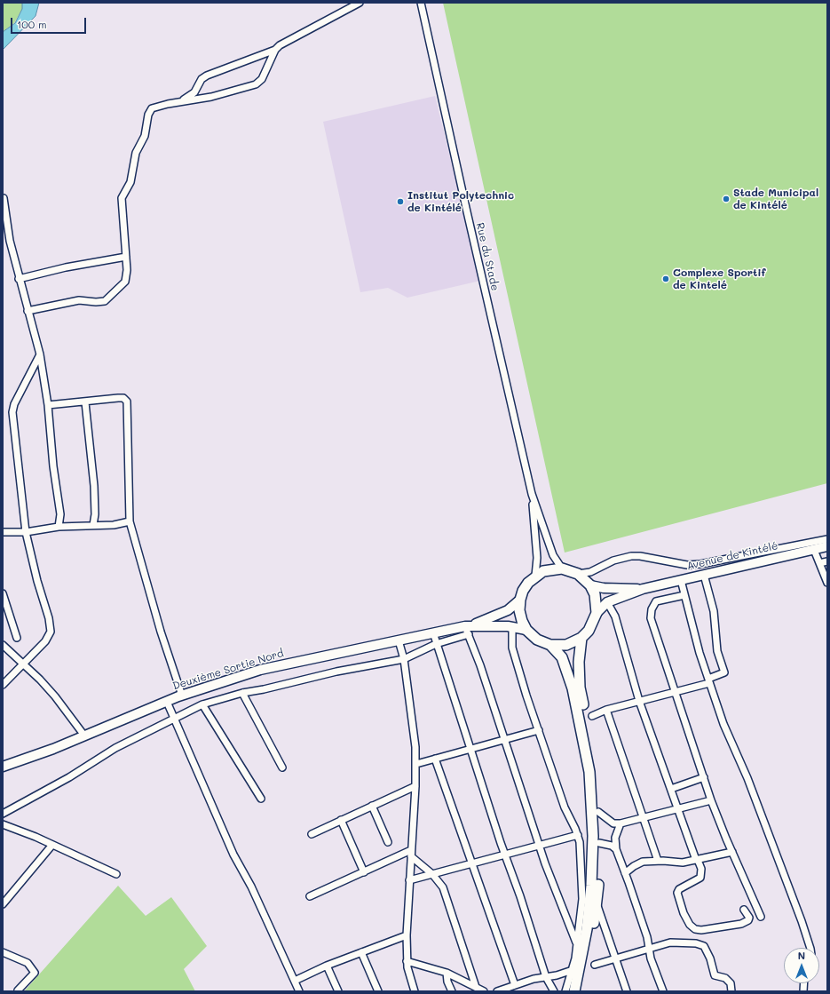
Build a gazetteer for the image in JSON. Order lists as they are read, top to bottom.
{
  "streets": {
    "main road": ["Avenue de Kintélé", "Deuxième Sortie Nord"],
    "street": ["Rue du Stade"]
  },
  "crossings": [
    ["Rue du Stade", "Avenue de Kintélé"],
    ["Rue du Stade", "Deuxième Sortie Nord"],
    ["Avenue de Kintélé", "Deuxième Sortie Nord"]
  ],
  "places": ["Stade Municipal de Kintélé", "Institut Polytechnic de Kintélé", "Complexe Sportif de Kintelé"],
  "scale_bar": "100 m",
  "north": "top"
}
